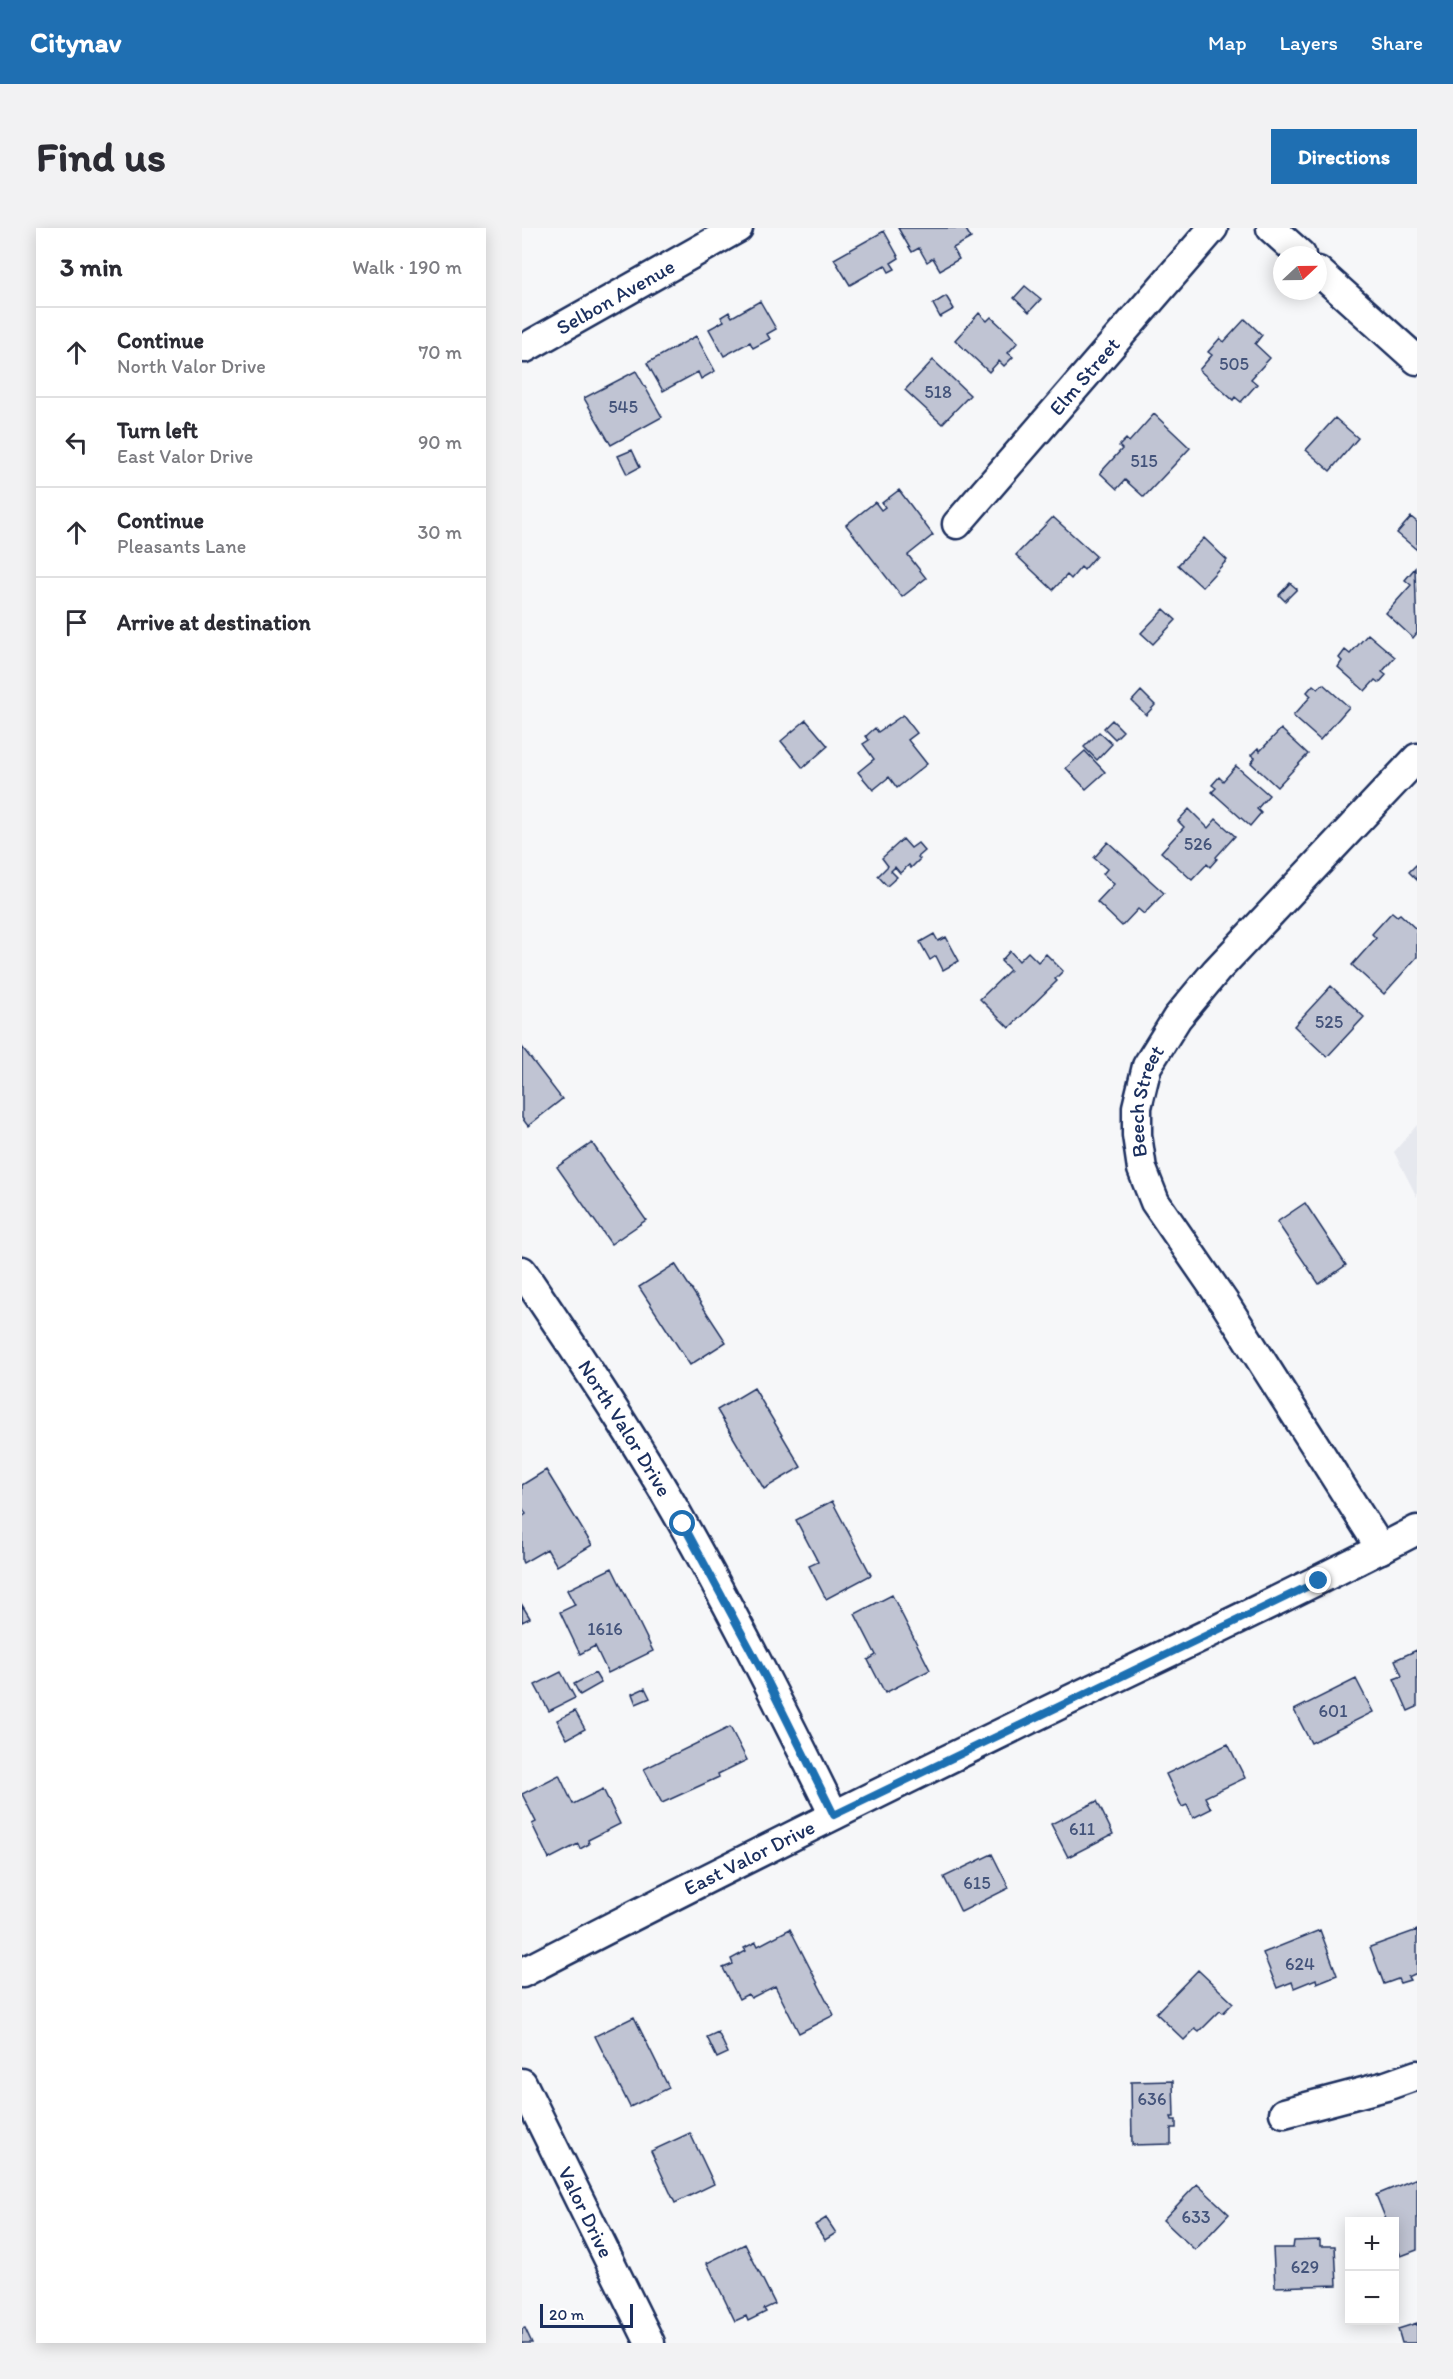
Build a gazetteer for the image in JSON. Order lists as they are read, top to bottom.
{
  "streets": {
    "street": [
      "Selbon Avenue",
      "Elm Street",
      "Beech Street",
      "North Valor Drive",
      "East Valor Drive",
      "Valor Drive"
    ]
  },
  "crossings": [
    ["Beech Street", "East Valor Drive"],
    ["North Valor Drive", "East Valor Drive"]
  ],
  "house_numbers": [
    "505",
    "518",
    "545",
    "515",
    "526",
    "525",
    "1616",
    "601",
    "611",
    "615",
    "624",
    "636",
    "633",
    "629"
  ],
  "scale_bar": "20 m",
  "north": "right",
  "page": {
    "header": "Citynav",
    "nav": ["Map", "Layers", "Share"],
    "buttons": "Directions",
    "title": "Find us",
    "heading": ["3 min", "Walk · 190 m"],
    "list": [
      ["Continue", "North Valor Drive", "70 m"],
      ["Turn left", "East Valor Drive", "90 m"],
      ["Continue", "Pleasants Lane", "30 m"],
      "Arrive at destination"
    ],
    "map_buttons": ["+", "−"],
    "scale": "20 m"
  }
}
